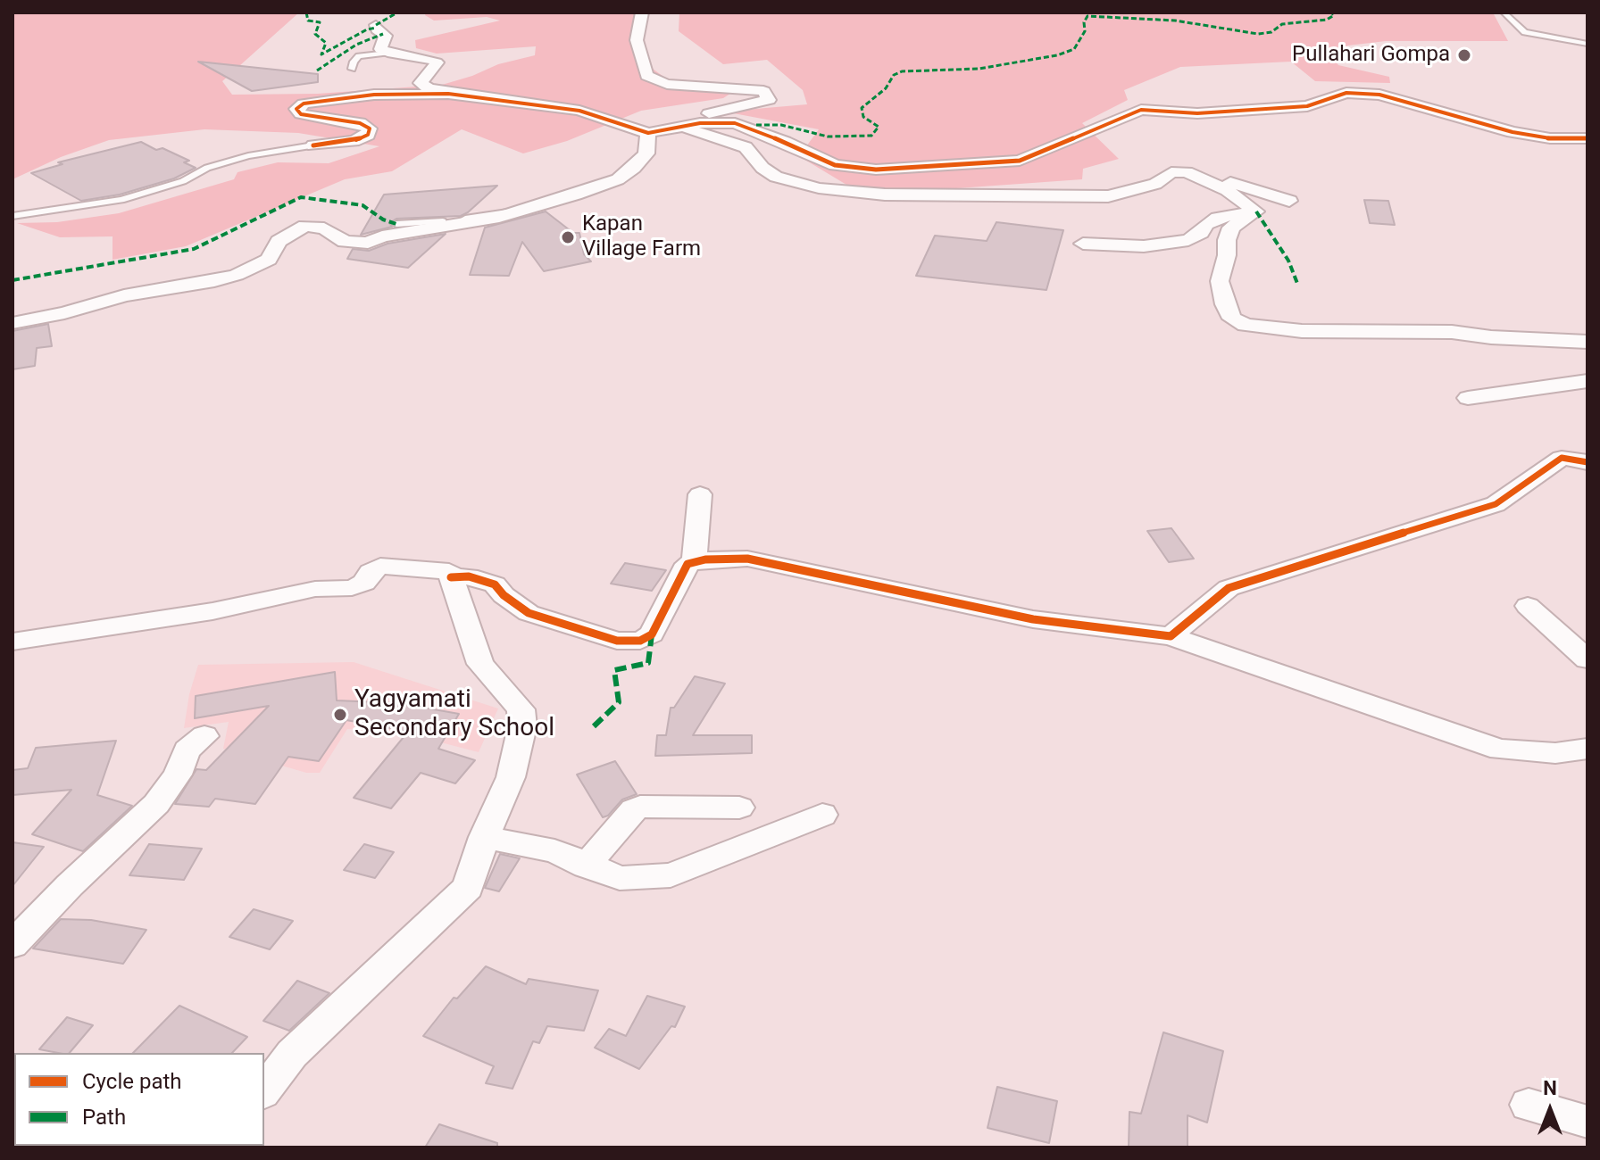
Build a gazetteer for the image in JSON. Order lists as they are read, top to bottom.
{
  "places": ["Pullahari Gompa", "Kapan Village Farm", "Yagyamati Secondary School"],
  "legend": ["Cycle path", "Path"],
  "north": "top"
}
